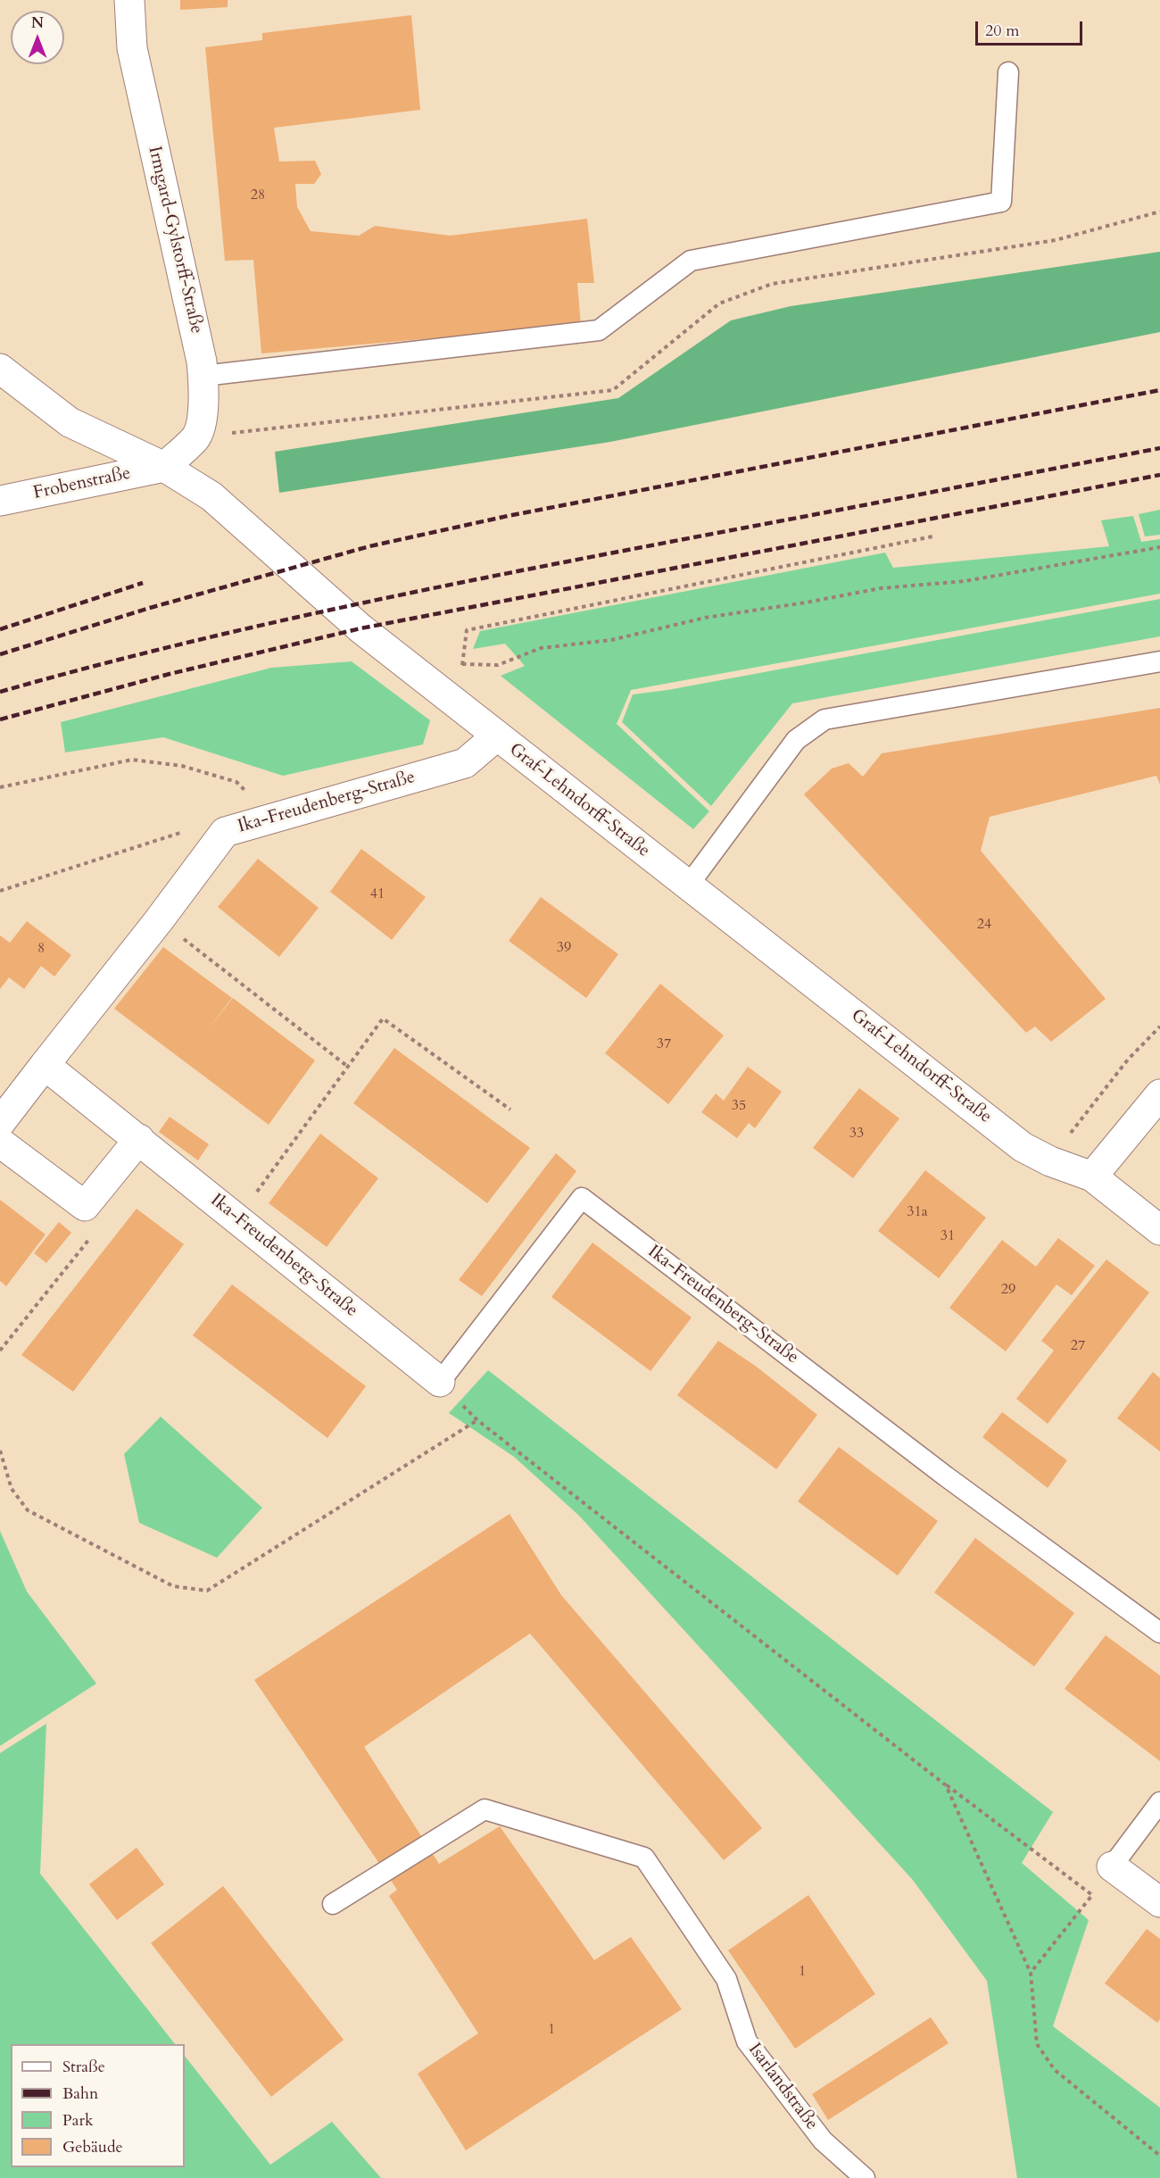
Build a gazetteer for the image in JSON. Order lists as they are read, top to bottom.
{
  "streets": {
    "street": [
      "Irmgard-Gylstorff-Straße",
      "Frobenstraße",
      "Graf-Lehndorff-Straße",
      "Ika-Freudenberg-Straße"
    ],
    "lane": ["Isarlandstraße"]
  },
  "crossings": [
    ["Frobenstraße", "Graf-Lehndorff-Straße"],
    ["Graf-Lehndorff-Straße", "Ika-Freudenberg-Straße"]
  ],
  "house_numbers": [
    "28",
    "41",
    "24",
    "39",
    "8",
    "37",
    "35",
    "33",
    "31a",
    "31",
    "29",
    "27",
    "1",
    "1"
  ],
  "legend": [
    "Straße",
    "Bahn",
    "Park",
    "Gebäude"
  ],
  "scale_bar": "20 m",
  "north": "top"
}
